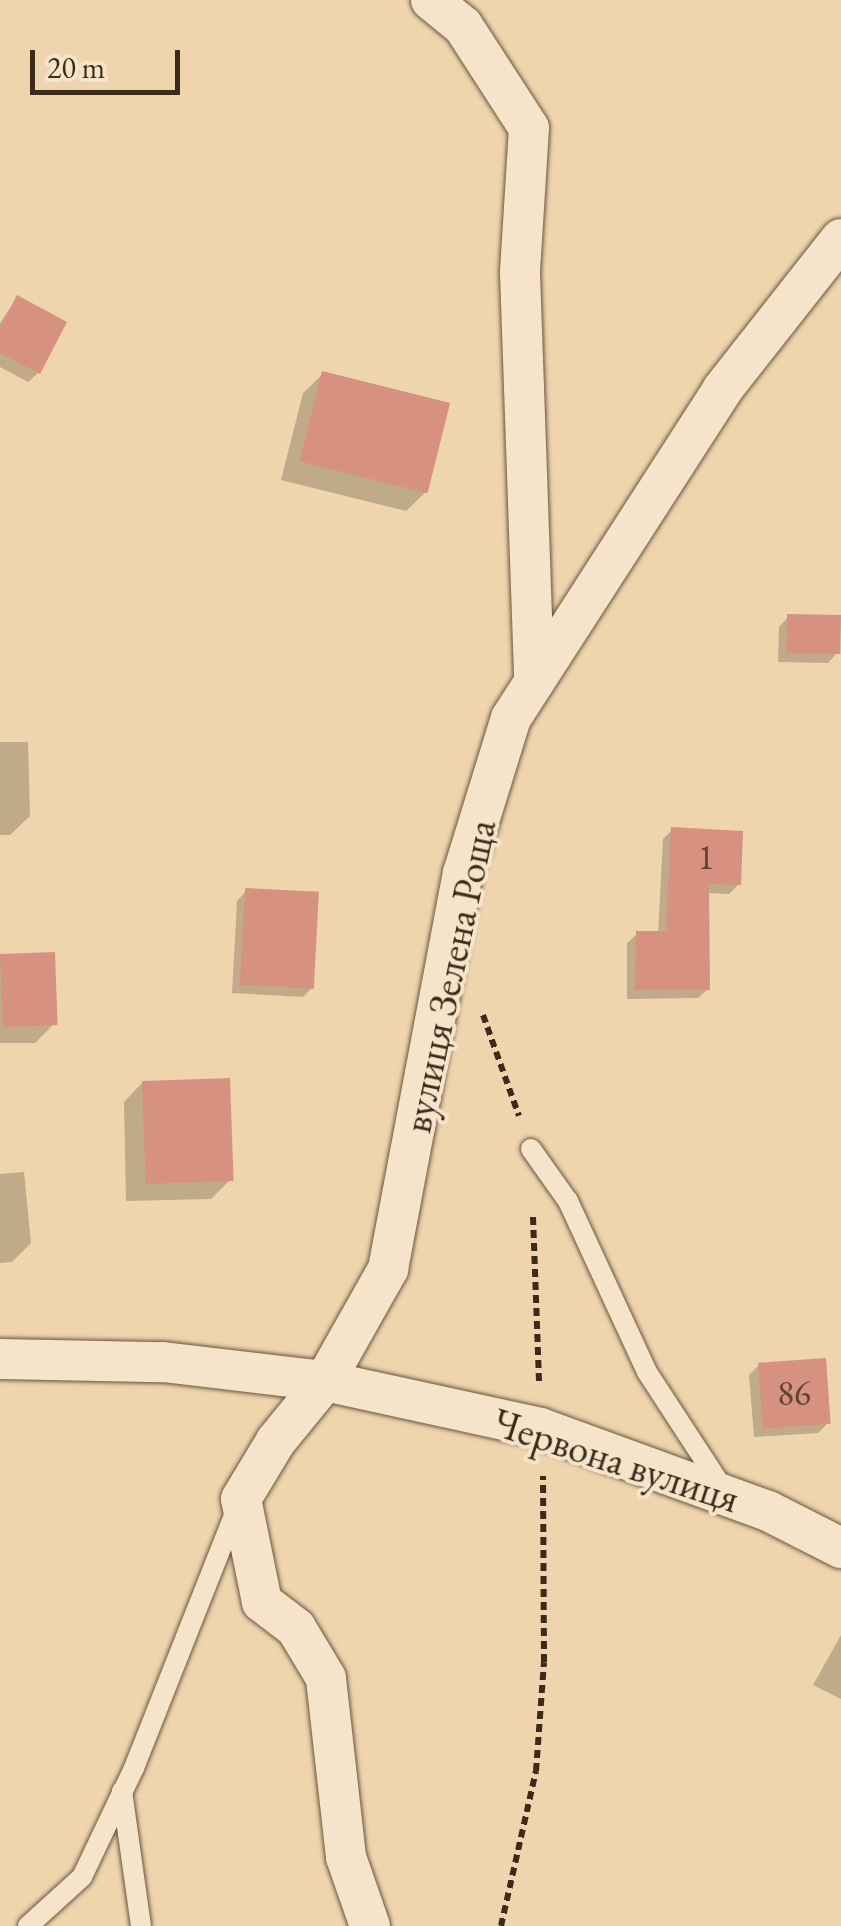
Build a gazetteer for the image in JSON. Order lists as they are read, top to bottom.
{
  "streets": {
    "street": ["вулиця Зелена Роща", "Червона вулиця"]
  },
  "crossings": [
    ["вулиця Зелена Роща", "Червона вулиця"]
  ],
  "house_numbers": ["1", "86"],
  "scale_bar": "20 m"
}
